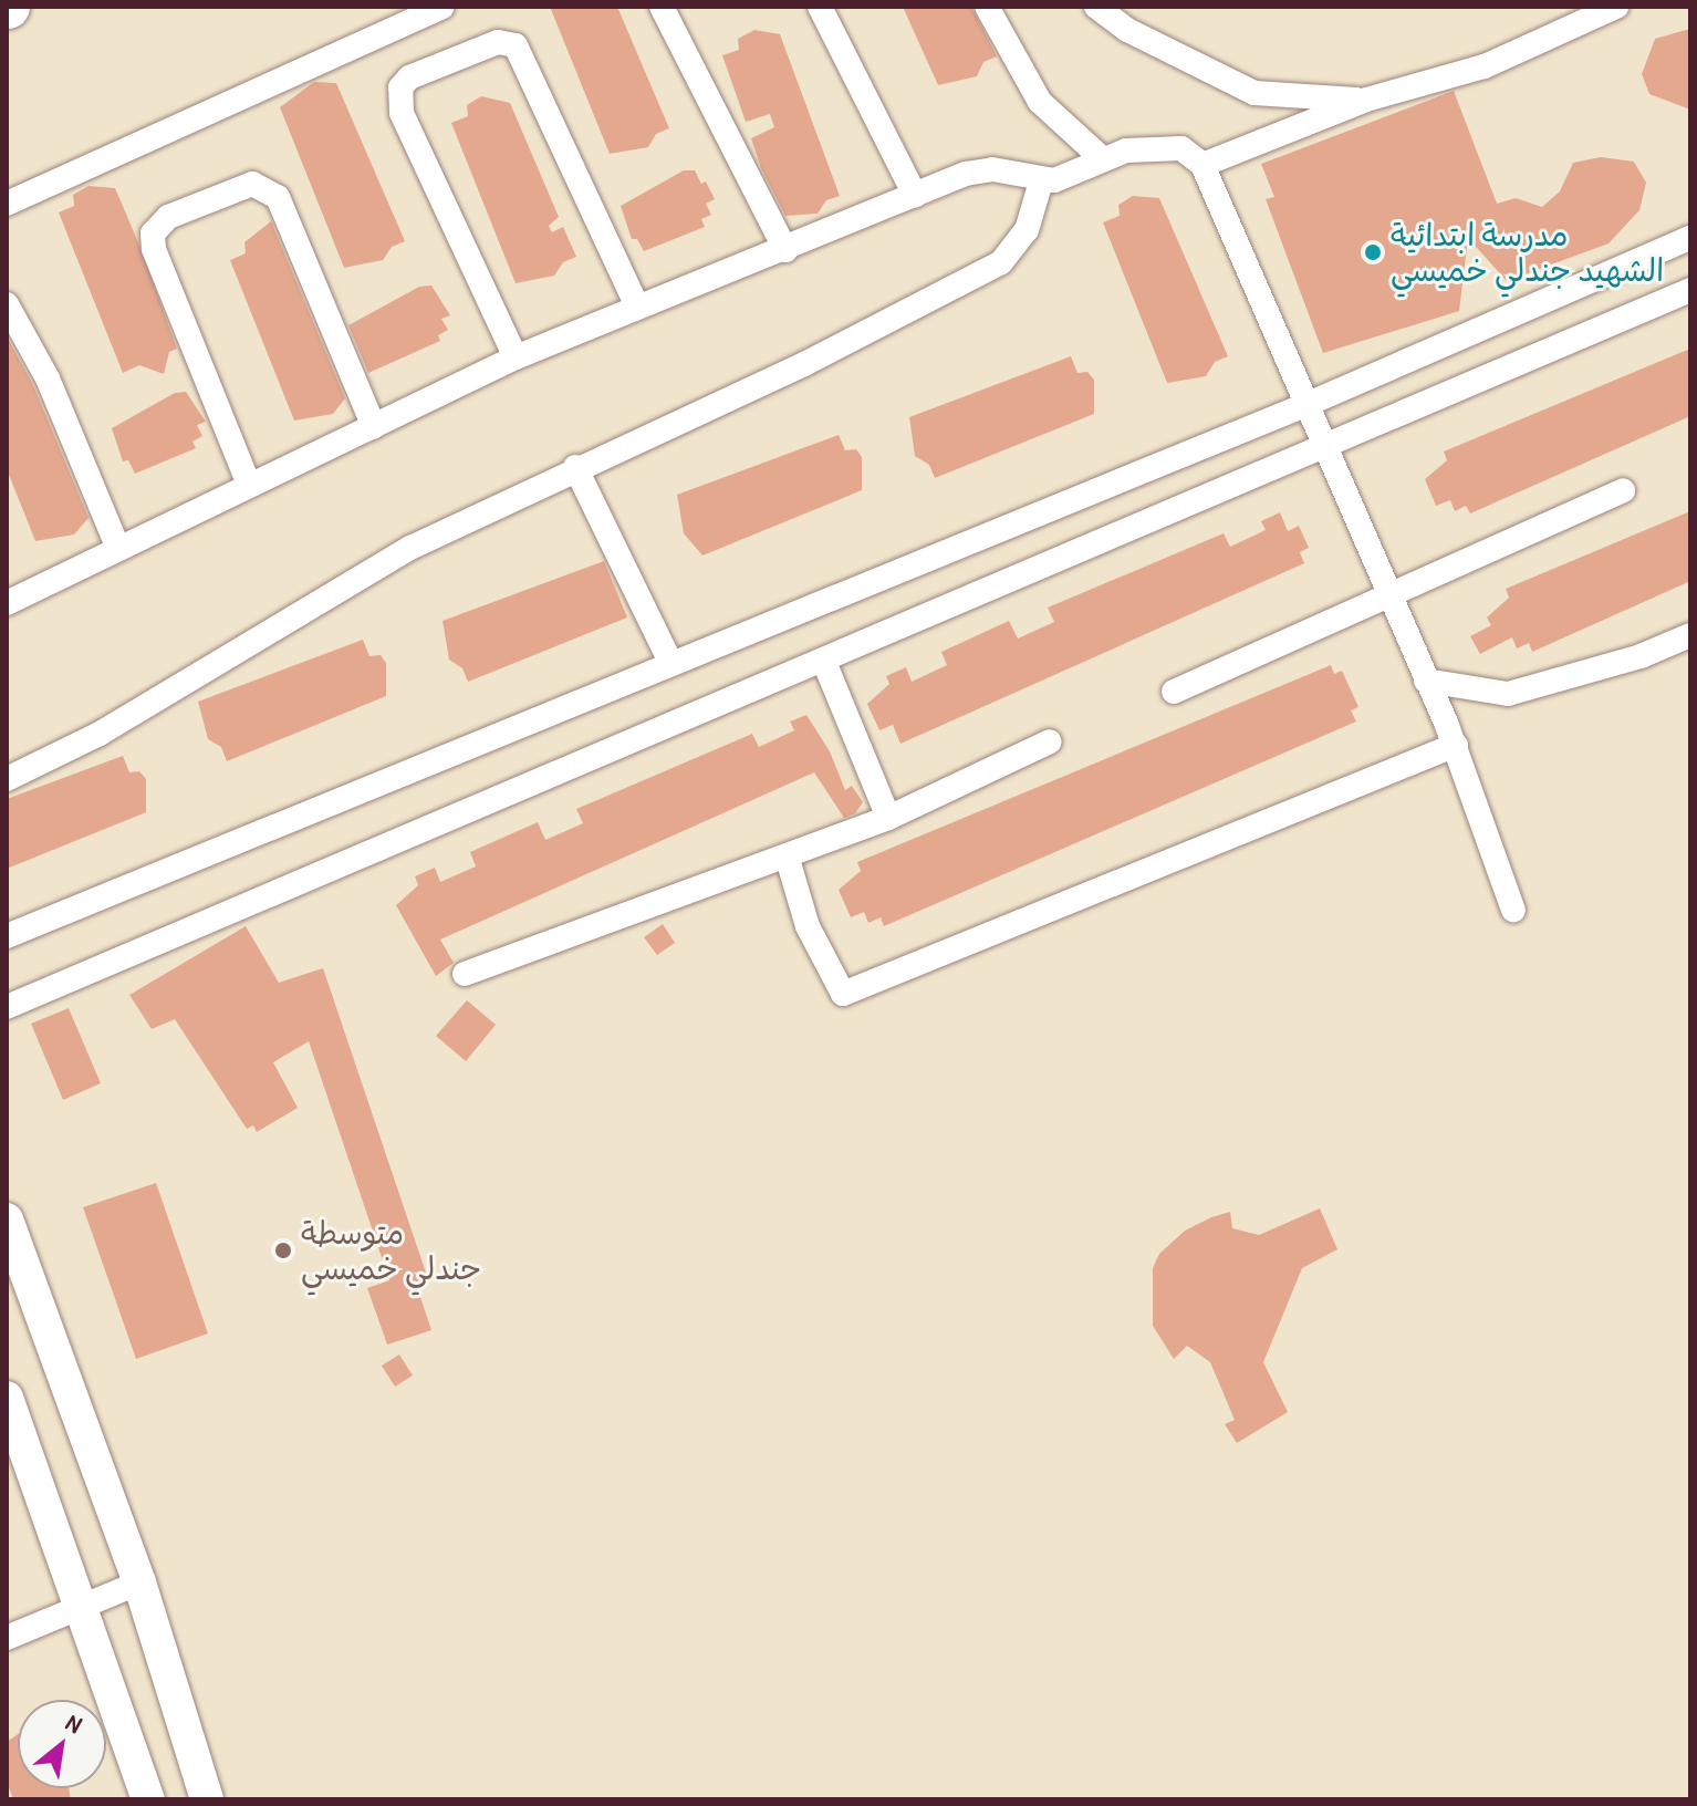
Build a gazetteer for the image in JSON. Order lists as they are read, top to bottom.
{
  "places": ["مدرسة ابتدائية الشهيد جندلي خميسي", "متوسطة جندلي خميسي"],
  "north": "top right"
}
